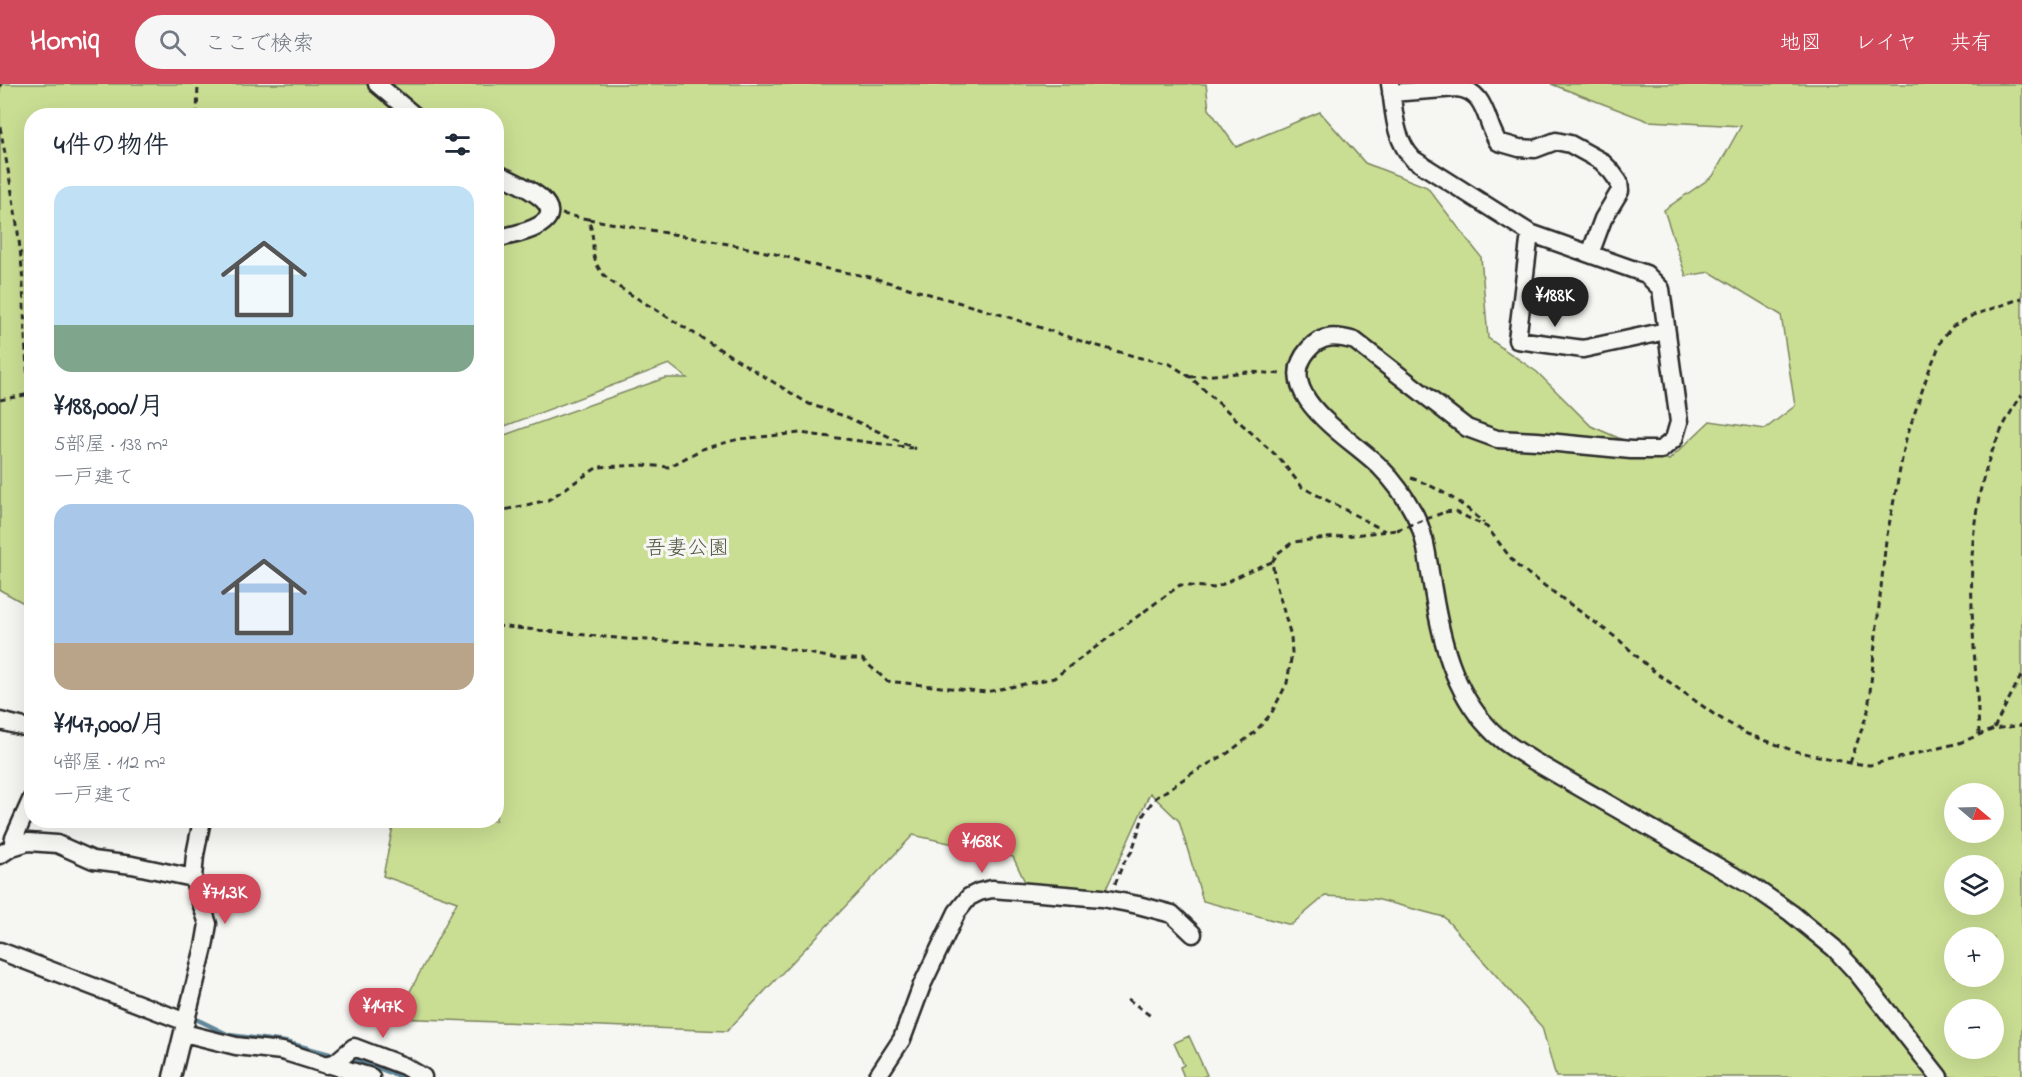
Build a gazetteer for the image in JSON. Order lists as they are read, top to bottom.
{
  "parks": ["吾妻公園"],
  "north": "right",
  "page": {
    "header": "Homiq",
    "search": "ここで検索",
    "nav": ["地図", "レイヤ", "共有"],
    "heading": "4件の物件",
    "list": [
      {
        "name": "¥188,000/月",
        "note": "5部屋 · 138 m² · 一戸建て"
      },
      {
        "name": "¥147,000/月",
        "note": "4部屋 · 112 m² · 一戸建て"
      }
    ],
    "price": [
      "¥188K",
      "¥168K",
      "¥71.3K",
      "¥147K"
    ],
    "map_buttons": ["+", "−"]
  }
}
